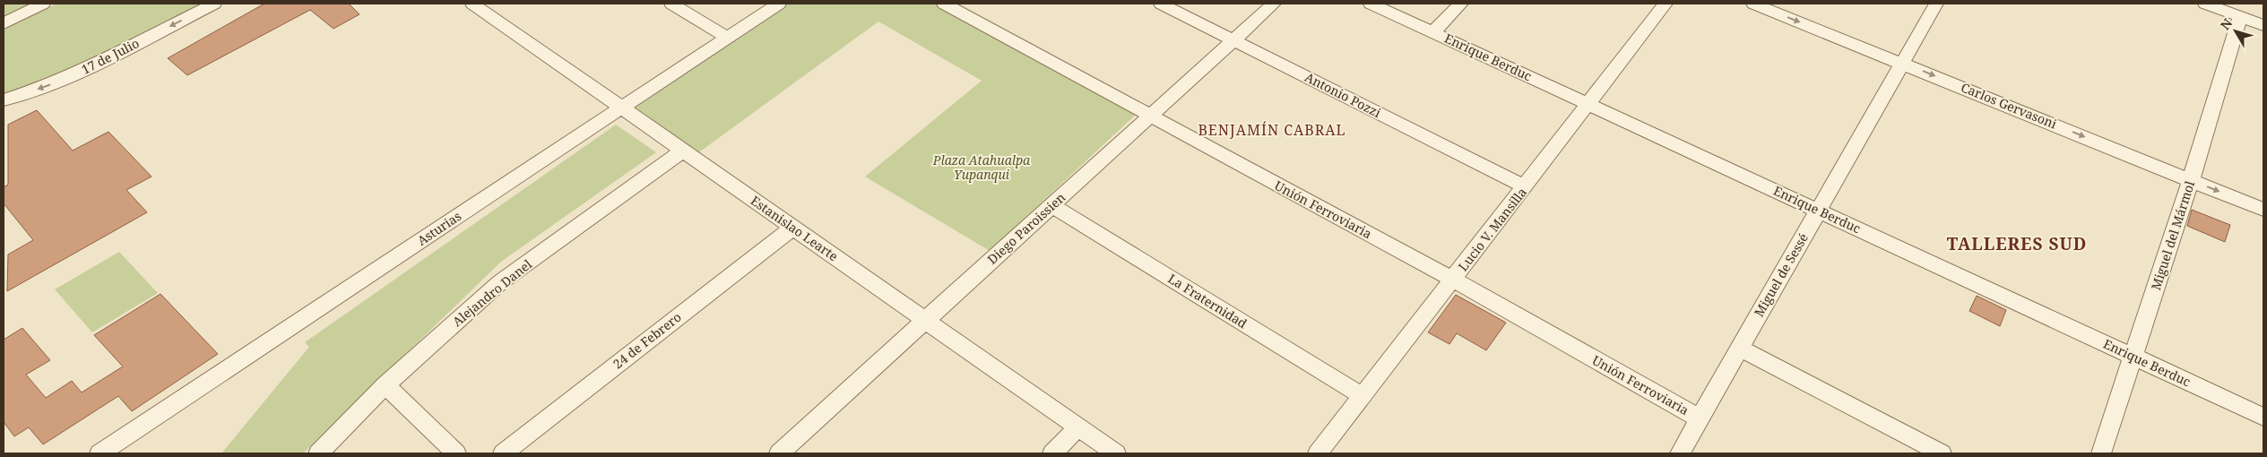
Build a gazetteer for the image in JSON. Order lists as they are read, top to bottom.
{
  "streets": {
    "street": [
      "17 de Julio",
      "Enrique Berduc",
      "Antonio Pozzi",
      "Carlos Gervasoni",
      "Unión Ferroviaria",
      "Asturias",
      "Estanislao Learte",
      "Diego Paroissien",
      "Lucio V. Mansilla",
      "Miguel del Mármol",
      "Miguel de Sessé",
      "Alejandro Danel",
      "La Fraternidad",
      "24 de Febrero"
    ]
  },
  "crossings": [
    ["Enrique Berduc", "Lucio V. Mansilla"],
    ["Enrique Berduc", "Miguel del Mármol"],
    ["Enrique Berduc", "Miguel de Sessé"],
    ["Antonio Pozzi", "Diego Paroissien"],
    ["Antonio Pozzi", "Lucio V. Mansilla"],
    ["Carlos Gervasoni", "Miguel del Mármol"],
    ["Carlos Gervasoni", "Miguel de Sessé"],
    ["Unión Ferroviaria", "Diego Paroissien"],
    ["Unión Ferroviaria", "Lucio V. Mansilla"],
    ["Unión Ferroviaria", "Miguel de Sessé"],
    ["Asturias", "Estanislao Learte"],
    ["Estanislao Learte", "Diego Paroissien"],
    ["Estanislao Learte", "Alejandro Danel"],
    ["Estanislao Learte", "24 de Febrero"],
    ["Diego Paroissien", "La Fraternidad"],
    ["Lucio V. Mansilla", "La Fraternidad"]
  ],
  "one_way": ["17 de Julio", "Carlos Gervasoni"],
  "districts": ["BENJAMÍN CABRAL", "TALLERES SUD"],
  "parks": ["Plaza Atahualpa Yupanqui"],
  "north": "top left"
}
